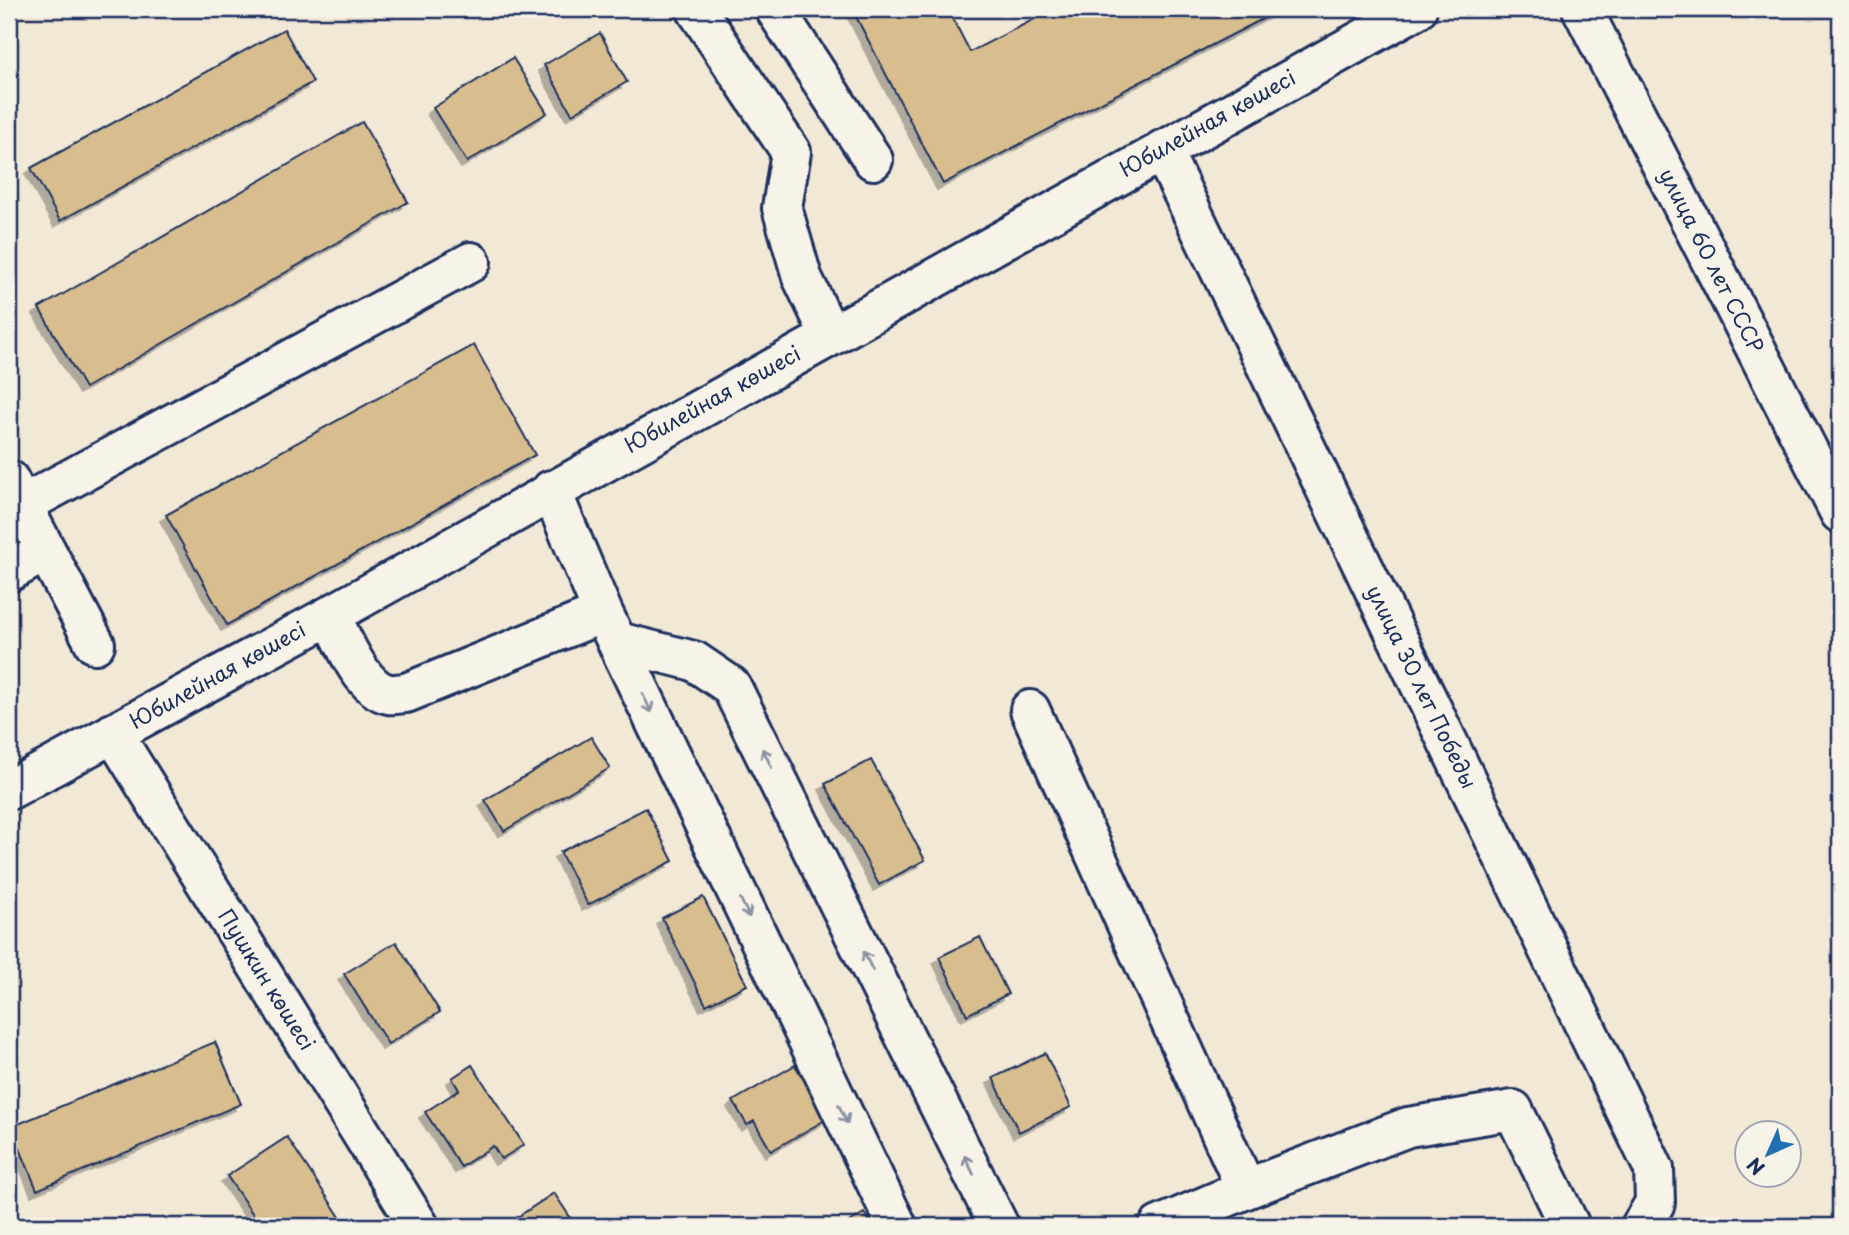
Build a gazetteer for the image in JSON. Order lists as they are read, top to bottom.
{
  "streets": {
    "street": [
      "Юбилейная көшесі",
      "улица 60 лет СССР",
      "улица 30 лет Победы",
      "Пушкин көшесі"
    ]
  },
  "crossings": [
    ["Юбилейная көшесі", "улица 30 лет Победы"],
    ["Юбилейная көшесі", "Пушкин көшесі"]
  ],
  "north": "bottom left"
}
